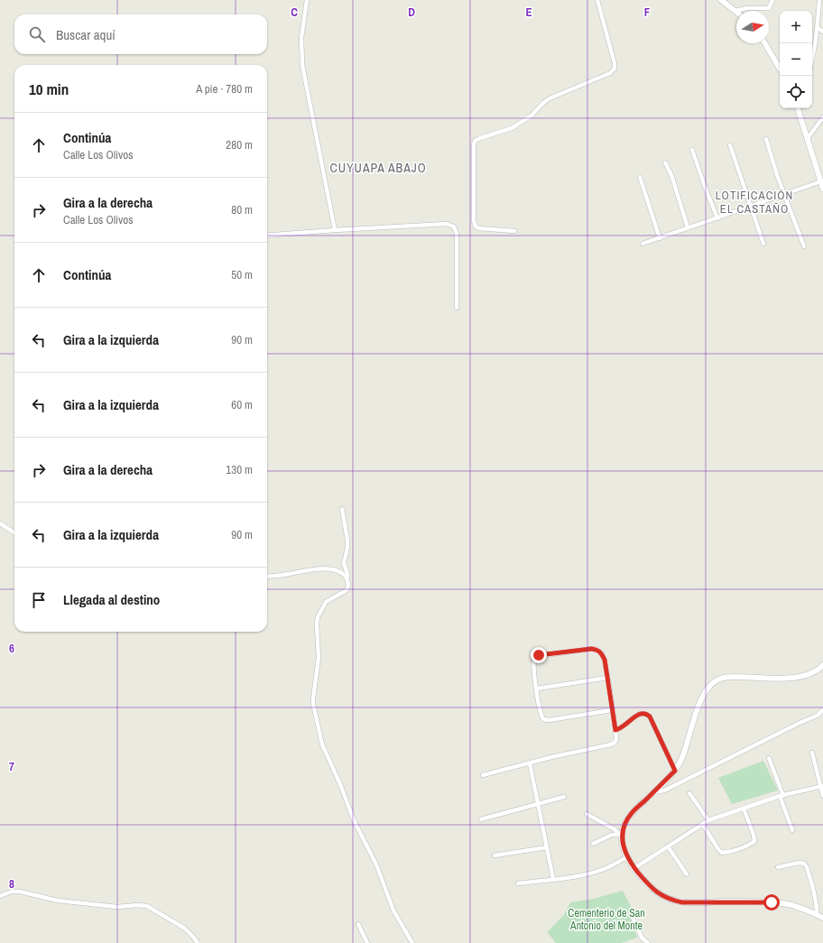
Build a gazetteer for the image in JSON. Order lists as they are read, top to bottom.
{
  "districts": ["CUYUAPA ABAJO", "LOTIFICACIÓN EL CASTAÑO"],
  "parks": ["Cementerio de San Antonio del Monte"],
  "north": "right",
  "page": {
    "map_buttons": ["+", "−"],
    "search": "Buscar aquí",
    "heading": ["10 min", "A pie · 780 m"],
    "list": [
      ["Continúa", "Calle Los Olivos", "280 m"],
      ["Gira a la derecha", "Calle Los Olivos", "80 m"],
      ["Continúa", "50 m"],
      ["Gira a la izquierda", "90 m"],
      ["Gira a la izquierda", "60 m"],
      ["Gira a la derecha", "130 m"],
      ["Gira a la izquierda", "90 m"],
      "Llegada al destino"
    ]
  },
  "grid": {
    "columns": [
      "C",
      "D",
      "E",
      "F"
    ],
    "rows": ["6", "7", "8"]
  }
}
